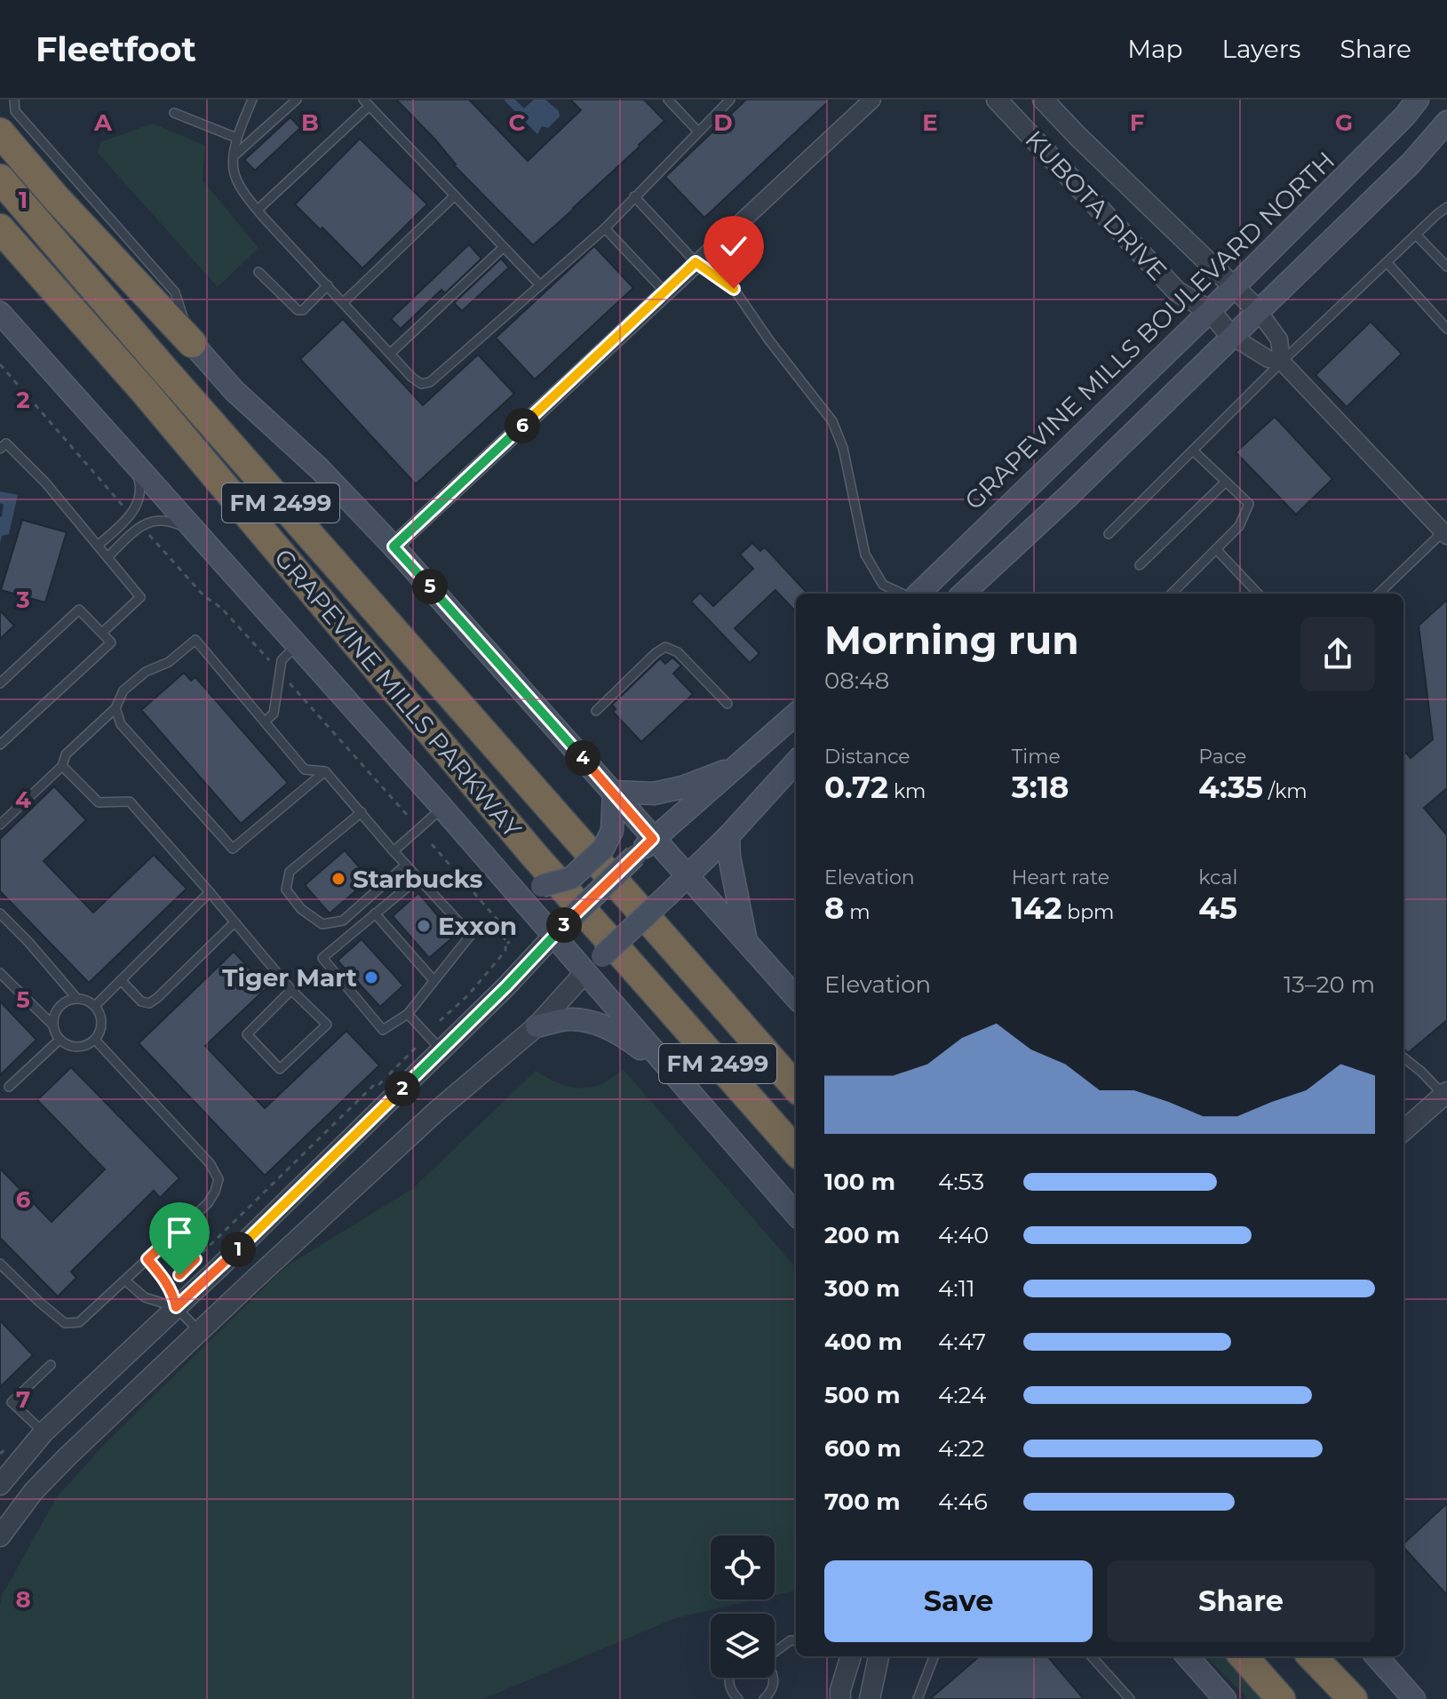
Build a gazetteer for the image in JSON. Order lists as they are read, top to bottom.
{
  "streets": {
    "highway": ["FM 2499", "GRAPEVINE MILLS PARKWAY"],
    "main road": ["GRAPEVINE MILLS BOULEVARD NORTH"],
    "street": ["KUBOTA DRIVE"]
  },
  "crossings": [
    ["KUBOTA DRIVE", "GRAPEVINE MILLS BOULEVARD NORTH"]
  ],
  "places": ["Starbucks", "Exxon", "Tiger Mart"],
  "page": {
    "header": "Fleetfoot",
    "nav": ["Map", "Layers", "Share"],
    "pins": [
      "6",
      "5",
      "4",
      "3",
      "2",
      "1"
    ],
    "heading": ["Morning run", "08:48"],
    "stats": [
      ["Distance", "0.72 km"],
      ["Time", "3:18"],
      ["Pace", "4:35 /km"],
      ["Elevation", "8 m"],
      ["Heart rate", "142 bpm"],
      ["kcal", "45"]
    ],
    "chart": ["Elevation", "13–20 m"],
    "list": [
      {
        "name": "100 m",
        "note": "4:53"
      },
      {
        "name": "200 m",
        "note": "4:40"
      },
      {
        "name": "300 m",
        "note": "4:11"
      },
      {
        "name": "400 m",
        "note": "4:47"
      },
      {
        "name": "500 m",
        "note": "4:24"
      },
      {
        "name": "600 m",
        "note": "4:22"
      },
      {
        "name": "700 m",
        "note": "4:46"
      }
    ],
    "buttons": ["Save", "Share"]
  },
  "grid": {
    "columns": [
      "A",
      "B",
      "C",
      "D",
      "E",
      "F",
      "G"
    ],
    "rows": [
      "1",
      "2",
      "3",
      "4",
      "5",
      "6",
      "7",
      "8"
    ]
  }
}
